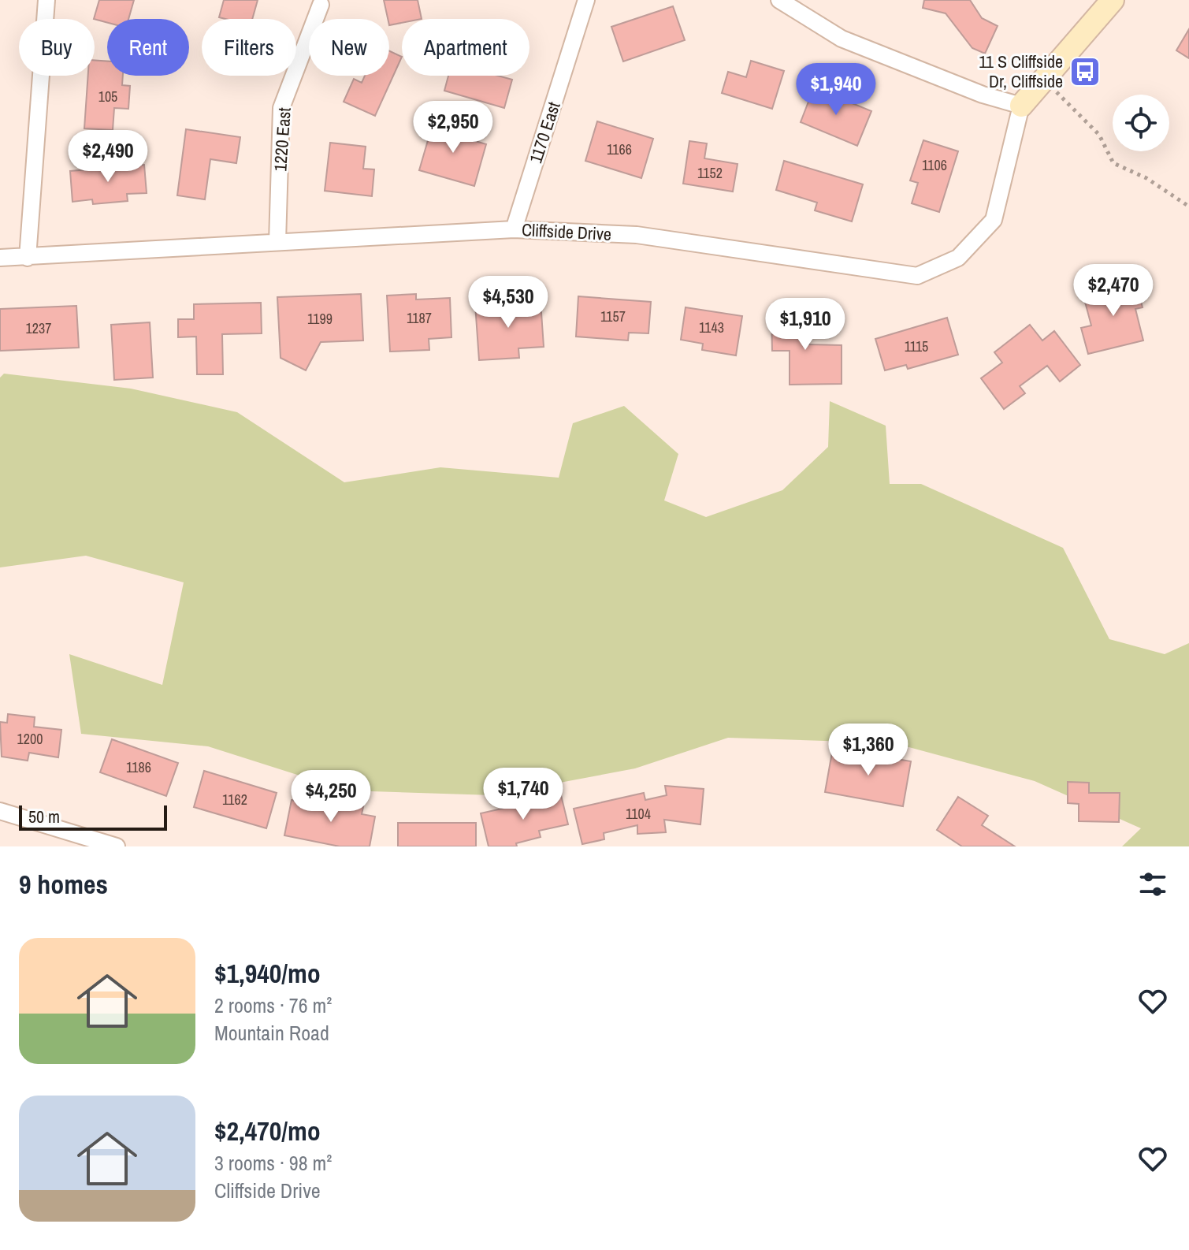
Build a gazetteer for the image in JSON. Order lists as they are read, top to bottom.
{
  "streets": {
    "street": ["1170 East", "1220 East", "Cliffside Drive"]
  },
  "crossings": [
    ["1170 East", "Cliffside Drive"],
    ["1220 East", "Cliffside Drive"]
  ],
  "places": {
    "bus stop": ["11 S Cliffside Dr, Cliffside"]
  },
  "house_numbers": [
    "105",
    "1166",
    "1106",
    "1152",
    "1157",
    "1187",
    "1199",
    "1143",
    "1237",
    "1115",
    "1200",
    "1186",
    "1162",
    "1104"
  ],
  "scale_bar": "50 m",
  "page": {
    "chip": [
      "Buy",
      "Rent",
      "Filters",
      "New",
      "Apartment"
    ],
    "price": [
      "$1,940",
      "$2,950",
      "$2,490",
      "$2,470",
      "$4,530",
      "$1,910",
      "$1,360",
      "$1,740",
      "$4,250"
    ],
    "scale": "50 m",
    "heading": "9 homes",
    "list": [
      {
        "name": "$1,940/mo",
        "note": "2 rooms · 76 m² · Mountain Road"
      },
      {
        "name": "$2,470/mo",
        "note": "3 rooms · 98 m² · Cliffside Drive"
      }
    ]
  }
}
